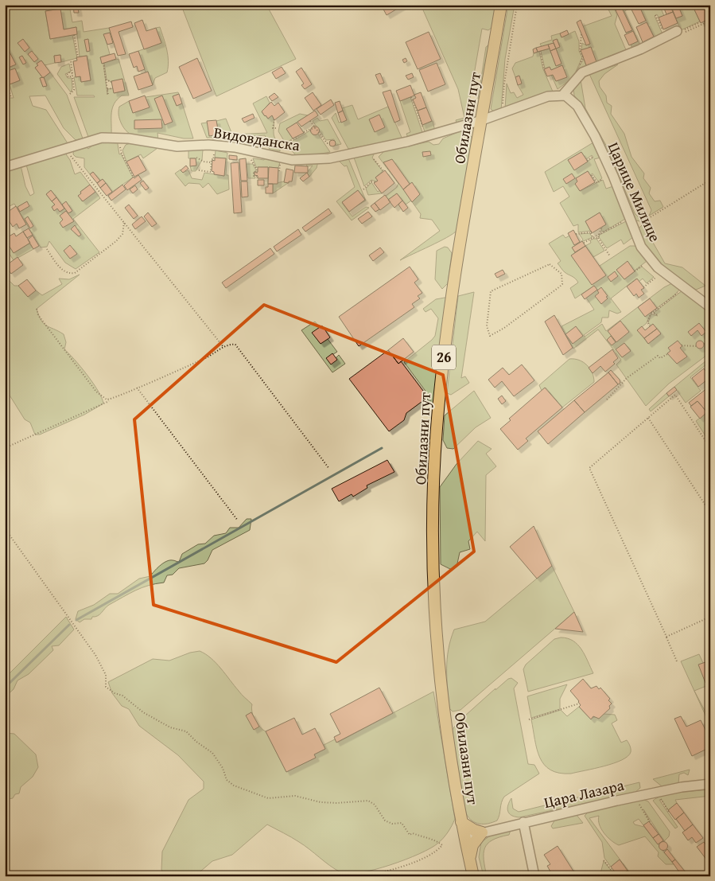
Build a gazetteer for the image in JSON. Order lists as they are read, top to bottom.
{
  "streets": {
    "main road": ["Обилазни пут", "26"],
    "street": ["Видовданска", "Царице Милице", "Цара Лазара"]
  },
  "crossings": [
    ["Обилазни пут", "Видовданска"],
    ["Обилазни пут", "Цара Лазара"]
  ]
}
